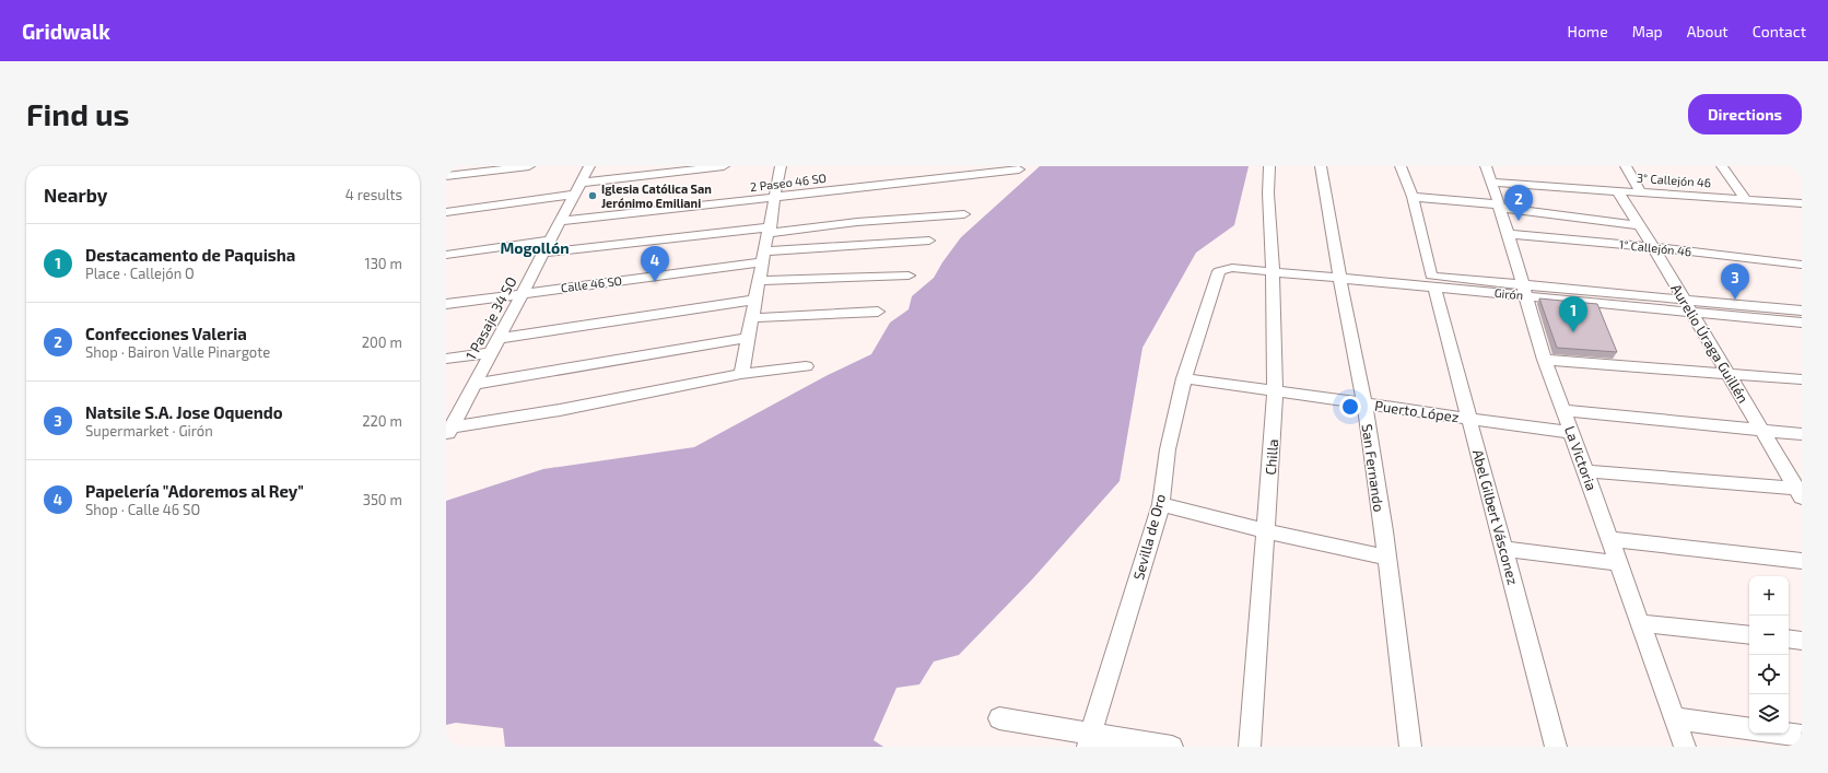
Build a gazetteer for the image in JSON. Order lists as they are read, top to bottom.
{
  "streets": {
    "street": [
      "3° Callejón 46",
      "2 Paseo 46 SO",
      "1° Callejón 46",
      "Calle 46 SO",
      "Girón",
      "1 Pasaje 34 SO",
      "Aurelio Úraga Guillén",
      "Puerto López",
      "Chilla",
      "La Victoria",
      "San Fernando",
      "Abel Gilbert Vásconez",
      "Sevilla de Oro"
    ]
  },
  "crossings": [
    ["3° Callejón 46", "Aurelio Úraga Guillén"],
    ["3° Callejón 46", "La Victoria"],
    ["2 Paseo 46 SO", "1 Pasaje 34 SO"],
    ["1° Callejón 46", "Aurelio Úraga Guillén"],
    ["1° Callejón 46", "La Victoria"],
    ["Calle 46 SO", "1 Pasaje 34 SO"],
    ["Girón", "Aurelio Úraga Guillén"],
    ["Girón", "Chilla"],
    ["Girón", "La Victoria"],
    ["Girón", "San Fernando"],
    ["Girón", "Abel Gilbert Vásconez"],
    ["Girón", "Sevilla de Oro"],
    ["Puerto López", "Chilla"],
    ["Puerto López", "La Victoria"],
    ["Puerto López", "San Fernando"],
    ["Puerto López", "Abel Gilbert Vásconez"],
    ["Puerto López", "Sevilla de Oro"]
  ],
  "districts": ["Mogollón"],
  "places": ["Iglesia Católica San Jerónimo Emiliani"],
  "page": {
    "header": "Gridwalk",
    "nav": [
      "Home",
      "Map",
      "About",
      "Contact"
    ],
    "buttons": "Directions",
    "title": "Find us",
    "heading": ["Nearby", "4 results"],
    "pins": [
      "2",
      "4",
      "3",
      "1"
    ],
    "list": [
      {
        "mark": "1",
        "name": "Destacamento de Paquisha",
        "note": "Place · Callejón O",
        "value": "130 m"
      },
      {
        "mark": "2",
        "name": "Confecciones Valeria",
        "note": "Shop · Bairon Valle Pinargote",
        "value": "200 m"
      },
      {
        "mark": "3",
        "name": "Natsile S.A. Jose Oquendo",
        "note": "Supermarket · Girón",
        "value": "220 m"
      },
      {
        "mark": "4",
        "name": "Papelería \"Adoremos al Rey\"",
        "note": "Shop · Calle 46 SO",
        "value": "350 m"
      }
    ],
    "map_buttons": ["+", "−"]
  }
}
